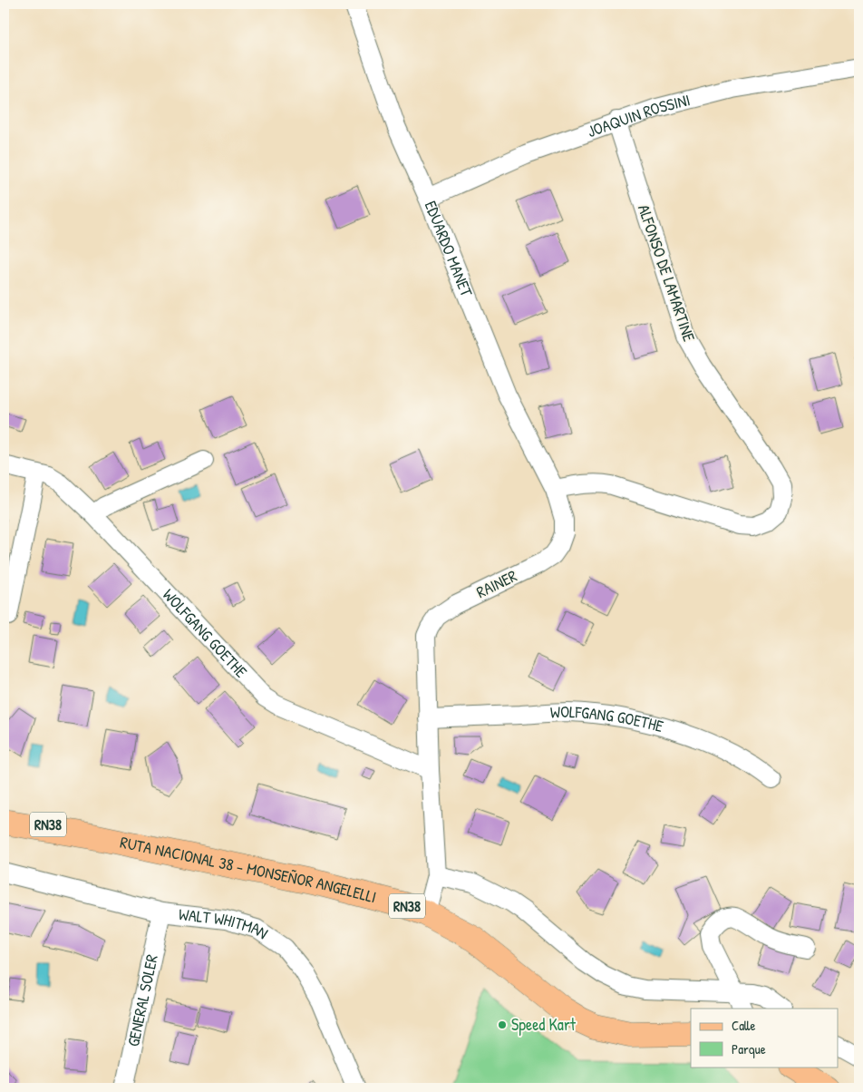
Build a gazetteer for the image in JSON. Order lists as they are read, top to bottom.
{
  "streets": {
    "main road": ["RN38", "RUTA NACIONAL 38 - MONSEÑOR ANGELELLI"],
    "street": [
      "JOAQUIN ROSSINI",
      "EDUARDO MANET",
      "ALFONSO DE LAMARTINE",
      "RAINER",
      "WOLFGANG GOETHE",
      "WALT WHITMAN",
      "GENERAL SOLER"
    ]
  },
  "crossings": [
    ["JOAQUIN ROSSINI", "EDUARDO MANET"],
    ["JOAQUIN ROSSINI", "ALFONSO DE LAMARTINE"],
    ["EDUARDO MANET", "ALFONSO DE LAMARTINE"],
    ["EDUARDO MANET", "RAINER"],
    ["ALFONSO DE LAMARTINE", "RAINER"],
    ["RAINER", "WOLFGANG GOETHE"],
    ["RAINER", "RUTA NACIONAL 38 - MONSEÑOR ANGELELLI"],
    ["WALT WHITMAN", "GENERAL SOLER"]
  ],
  "places": ["Speed Kart"],
  "legend": ["Calle", "Parque"]
}
